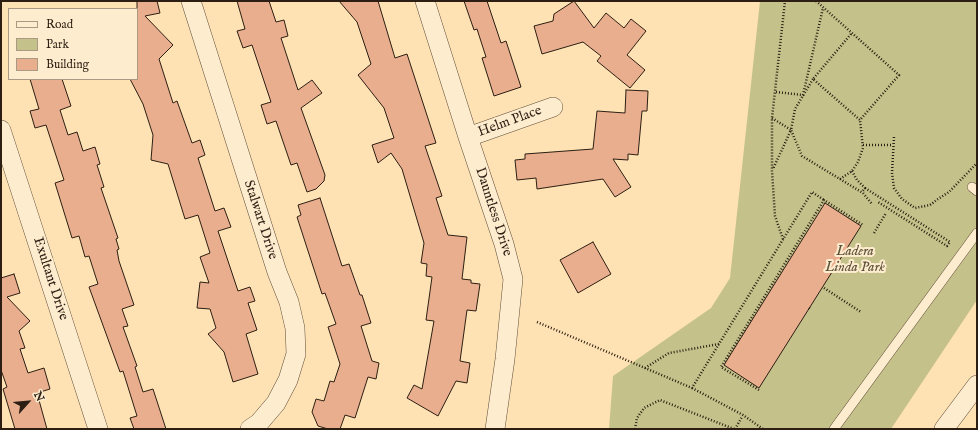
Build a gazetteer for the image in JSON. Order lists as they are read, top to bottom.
{
  "streets": {
    "street": [
      "Helm Place",
      "Dauntless Drive",
      "Stalwart Drive",
      "Exultant Drive"
    ]
  },
  "crossings": [
    ["Helm Place", "Dauntless Drive"]
  ],
  "parks": ["Ladera Linda Park"],
  "legend": ["Road", "Park", "Building"],
  "north": "top right"
}
